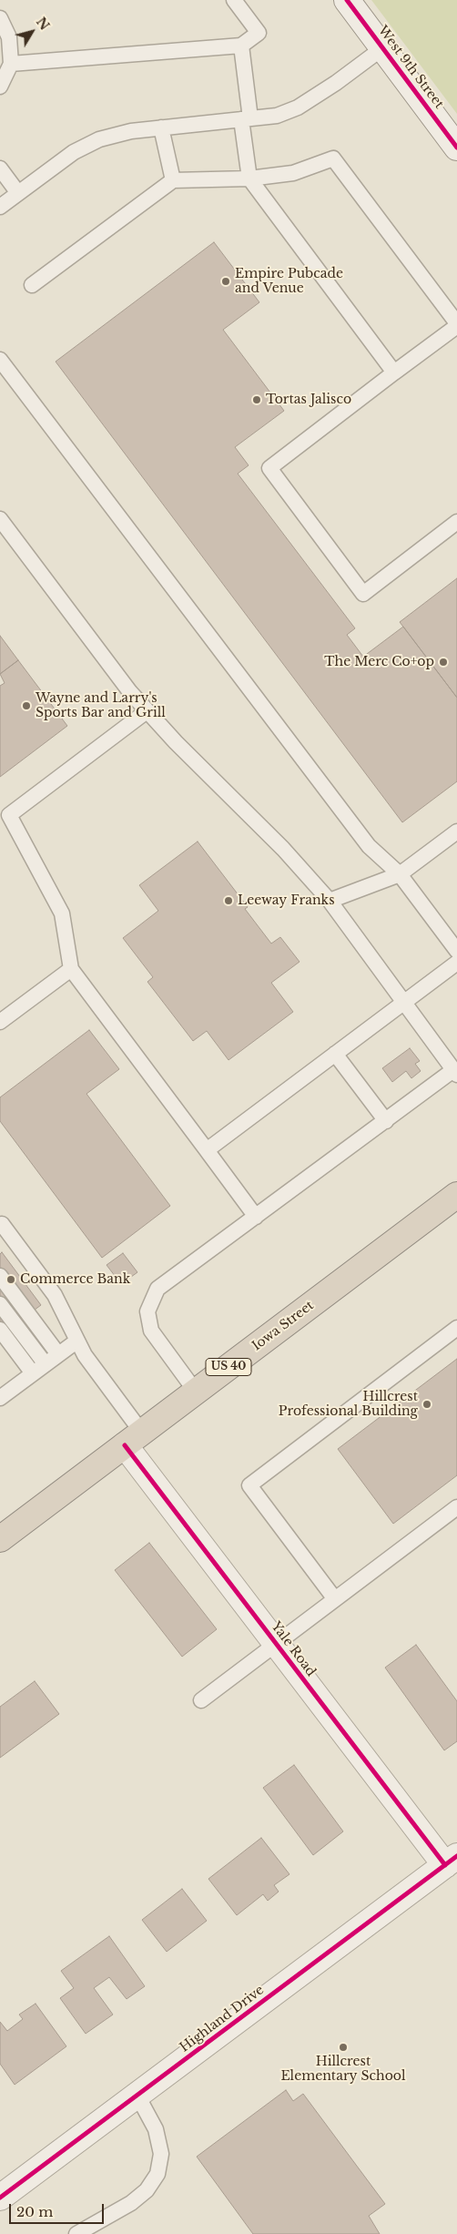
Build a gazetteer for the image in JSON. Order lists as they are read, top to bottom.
{
  "streets": {
    "highway": ["Iowa Street", "US 40"],
    "street": ["West 9th Street", "Yale Road", "Highland Drive"]
  },
  "crossings": [
    ["Iowa Street", "Yale Road"],
    ["Yale Road", "Highland Drive"]
  ],
  "places": [
    "Empire Pubcade and Venue",
    "Tortas Jalisco",
    "The Merc Co+op",
    "Wayne and Larry's Sports Bar and Grill",
    "Leeway Franks",
    "Commerce Bank",
    "Hillcrest Professional Building",
    "Hillcrest Elementary School"
  ],
  "scale_bar": "20 m",
  "north": "top right"
}
